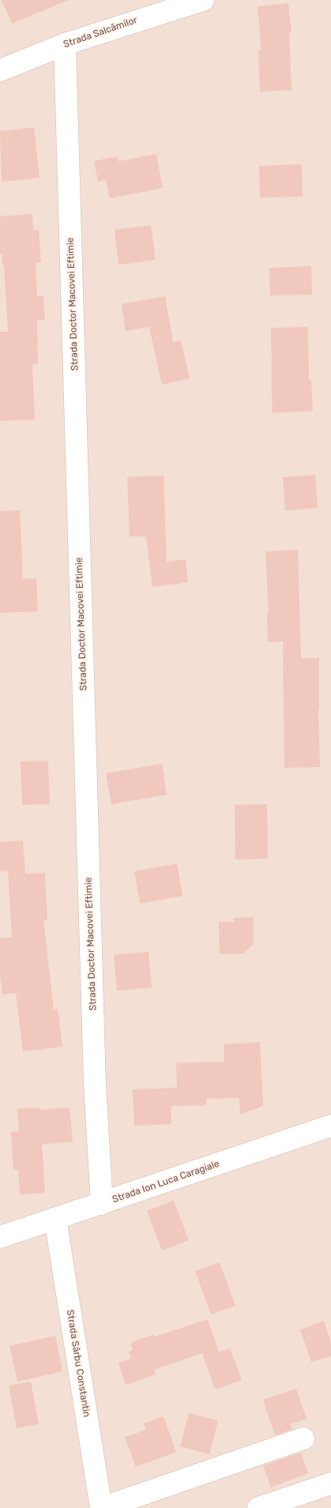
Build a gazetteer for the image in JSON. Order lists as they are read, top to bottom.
{
  "streets": {
    "street": [
      "Strada Salcâmilor",
      "Strada Doctor Macovei Eftimie",
      "Strada Ion Luca Caragiale",
      "Strada Sârbu Constantin"
    ]
  },
  "crossings": [
    ["Strada Salcâmilor", "Strada Doctor Macovei Eftimie"],
    ["Strada Doctor Macovei Eftimie", "Strada Ion Luca Caragiale"],
    ["Strada Ion Luca Caragiale", "Strada Sârbu Constantin"]
  ]
}
